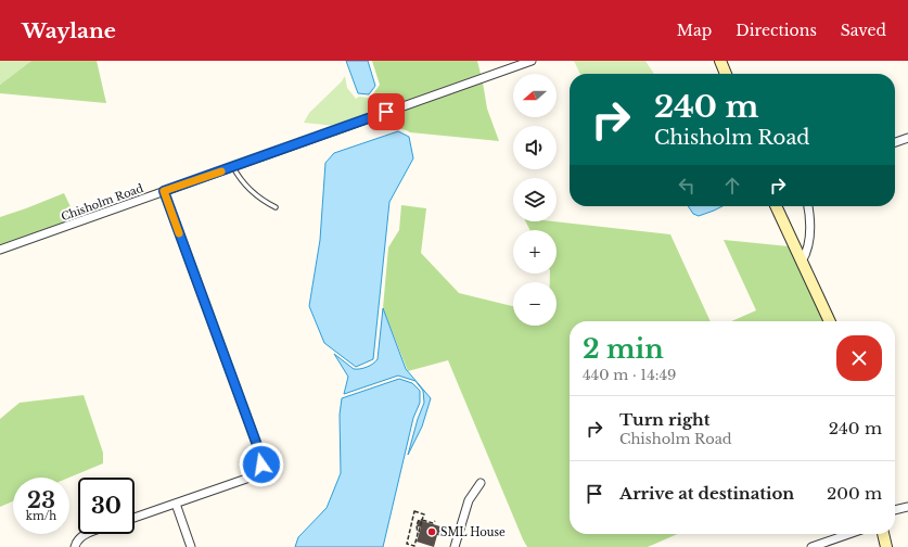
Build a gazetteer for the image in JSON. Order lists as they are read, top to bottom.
{
  "streets": {
    "street": ["Chisholm Road"]
  },
  "places": ["SML House"],
  "north": "left",
  "page": {
    "header": "Waylane",
    "nav": ["Map", "Directions", "Saved"],
    "map_buttons": ["+", "−"],
    "turn": ["240 m", "Chisholm Road"],
    "heading": ["2 min", "440 m · 14:49"],
    "list": [
      {
        "name": "Turn right",
        "note": "Chisholm Road",
        "value": "240 m"
      },
      {
        "name": "Arrive at destination",
        "value": "200 m"
      }
    ],
    "speed": "23 km/h",
    "limit": "30"
  }
}
